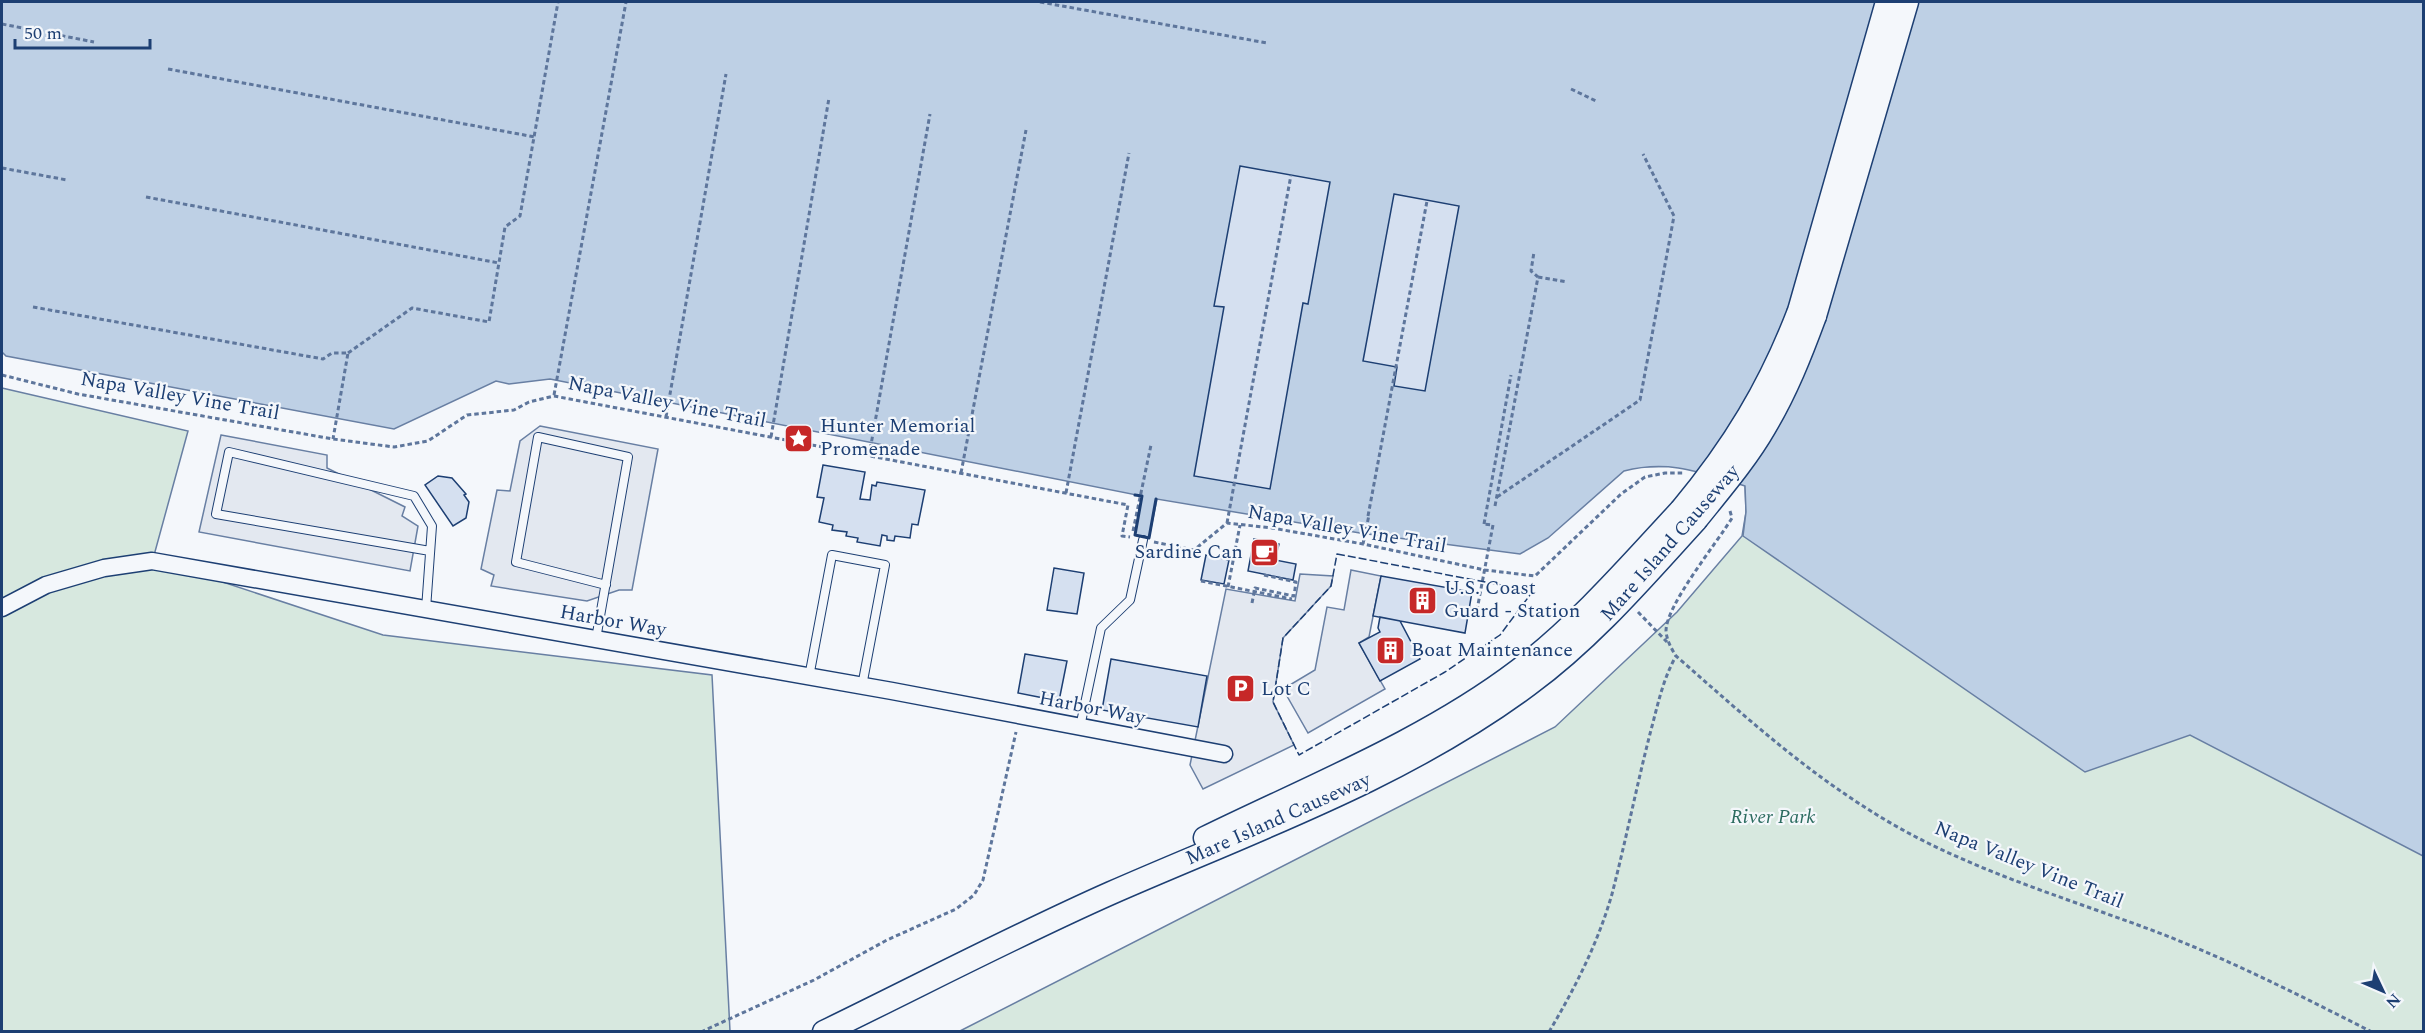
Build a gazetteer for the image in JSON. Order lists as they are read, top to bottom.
{
  "streets": {
    "main road": ["Mare Island Causeway"],
    "street": ["Harbor Way"],
    "path": ["Napa Valley Vine Trail"]
  },
  "parks": ["River Park"],
  "places": {
    "place": ["Hunter Memorial Promenade"],
    "cafe": ["Sardine Can"],
    "building": ["U.S. Coast Guard - Station", "Boat Maintenance"],
    "parking": ["Lot C"]
  },
  "scale_bar": "50 m",
  "north": "bottom right"
}
